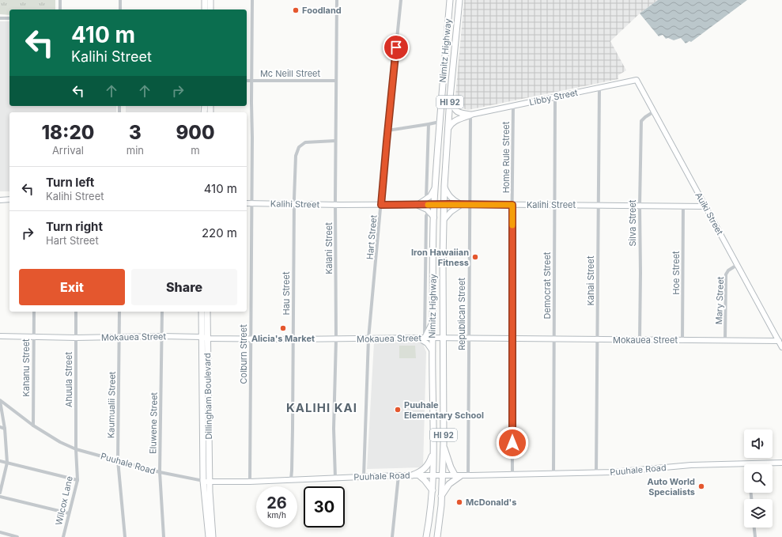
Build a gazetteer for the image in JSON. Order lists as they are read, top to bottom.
{
  "streets": {
    "main road": ["Nimitz Highway", "HI 92", "Dillingham Boulevard"],
    "street": [
      "Mc Neill Street",
      "Libby Street",
      "Home Rule Street",
      "Kalihi Street",
      "Auiki Street",
      "Silva Street",
      "Hart Street",
      "Kalani Street",
      "Hoe Street",
      "Kahai Street",
      "Democrat Street",
      "Hau Street",
      "Mary Street",
      "Republican Street",
      "Mokauea Street",
      "Colburn Street",
      "Kahanu Street",
      "Ahuula Street",
      "Kaumualii Street",
      "Eluwene Street",
      "Puuhale Road",
      "Wilcox Lane"
    ]
  },
  "crossings": [
    ["Nimitz Highway", "Kalihi Street"],
    ["Nimitz Highway", "Mokauea Street"],
    ["Nimitz Highway", "Puuhale Road"],
    ["Mc Neill Street", "Kalani Street"],
    ["Mc Neill Street", "Colburn Street"],
    ["Libby Street", "Home Rule Street"],
    ["Libby Street", "Auiki Street"],
    ["Libby Street", "Kahai Street"],
    ["Libby Street", "Democrat Street"],
    ["Libby Street", "Republican Street"],
    ["Home Rule Street", "Kalihi Street"],
    ["Home Rule Street", "Mokauea Street"],
    ["Home Rule Street", "Puuhale Road"],
    ["Kalihi Street", "Auiki Street"],
    ["Kalihi Street", "Silva Street"],
    ["Kalihi Street", "Hart Street"],
    ["Kalihi Street", "Kalani Street"],
    ["Kalihi Street", "Hoe Street"],
    ["Kalihi Street", "Kahai Street"],
    ["Kalihi Street", "Democrat Street"],
    ["Kalihi Street", "Hau Street"],
    ["Kalihi Street", "Republican Street"],
    ["Kalihi Street", "Colburn Street"],
    ["Auiki Street", "Silva Street"],
    ["Auiki Street", "Mary Street"],
    ["Auiki Street", "Mokauea Street"],
    ["Silva Street", "Mokauea Street"],
    ["Hart Street", "Mokauea Street"],
    ["Hart Street", "Puuhale Road"],
    ["Kalani Street", "Hau Street"],
    ["Kalani Street", "Mokauea Street"],
    ["Kalani Street", "Puuhale Road"],
    ["Hoe Street", "Mokauea Street"],
    ["Kahai Street", "Mokauea Street"],
    ["Kahai Street", "Puuhale Road"],
    ["Democrat Street", "Mokauea Street"],
    ["Democrat Street", "Puuhale Road"],
    ["Hau Street", "Mokauea Street"],
    ["Hau Street", "Puuhale Road"],
    ["Mary Street", "Mokauea Street"],
    ["Republican Street", "Mokauea Street"],
    ["Republican Street", "Puuhale Road"],
    ["Mokauea Street", "Colburn Street"],
    ["Mokauea Street", "Kahanu Street"],
    ["Mokauea Street", "Ahuula Street"],
    ["Mokauea Street", "Dillingham Boulevard"],
    ["Mokauea Street", "Kaumualii Street"],
    ["Mokauea Street", "Eluwene Street"],
    ["Colburn Street", "Puuhale Road"],
    ["Kahanu Street", "Puuhale Road"],
    ["Ahuula Street", "Puuhale Road"],
    ["Ahuula Street", "Wilcox Lane"],
    ["Dillingham Boulevard", "Puuhale Road"],
    ["Kaumualii Street", "Puuhale Road"],
    ["Eluwene Street", "Puuhale Road"],
    ["Puuhale Road", "Wilcox Lane"]
  ],
  "districts": ["KALIHI KAI"],
  "places": [
    "Foodland",
    "Iron Hawaiian Fitness",
    "Alicia's Market",
    "Puuhale Elementary School",
    "Auto World Specialists",
    "McDonald's"
  ],
  "page": {
    "turn": ["410 m", "Kalihi Street"],
    "eta": [
      "18:20",
      "Arrival",
      "3",
      "min",
      "900",
      "m"
    ],
    "list": [
      {
        "name": "Turn left",
        "note": "Kalihi Street",
        "value": "410 m"
      },
      {
        "name": "Turn right",
        "note": "Hart Street",
        "value": "220 m"
      }
    ],
    "buttons": ["Exit", "Share"],
    "speed": "26 km/h",
    "limit": "30"
  }
}
